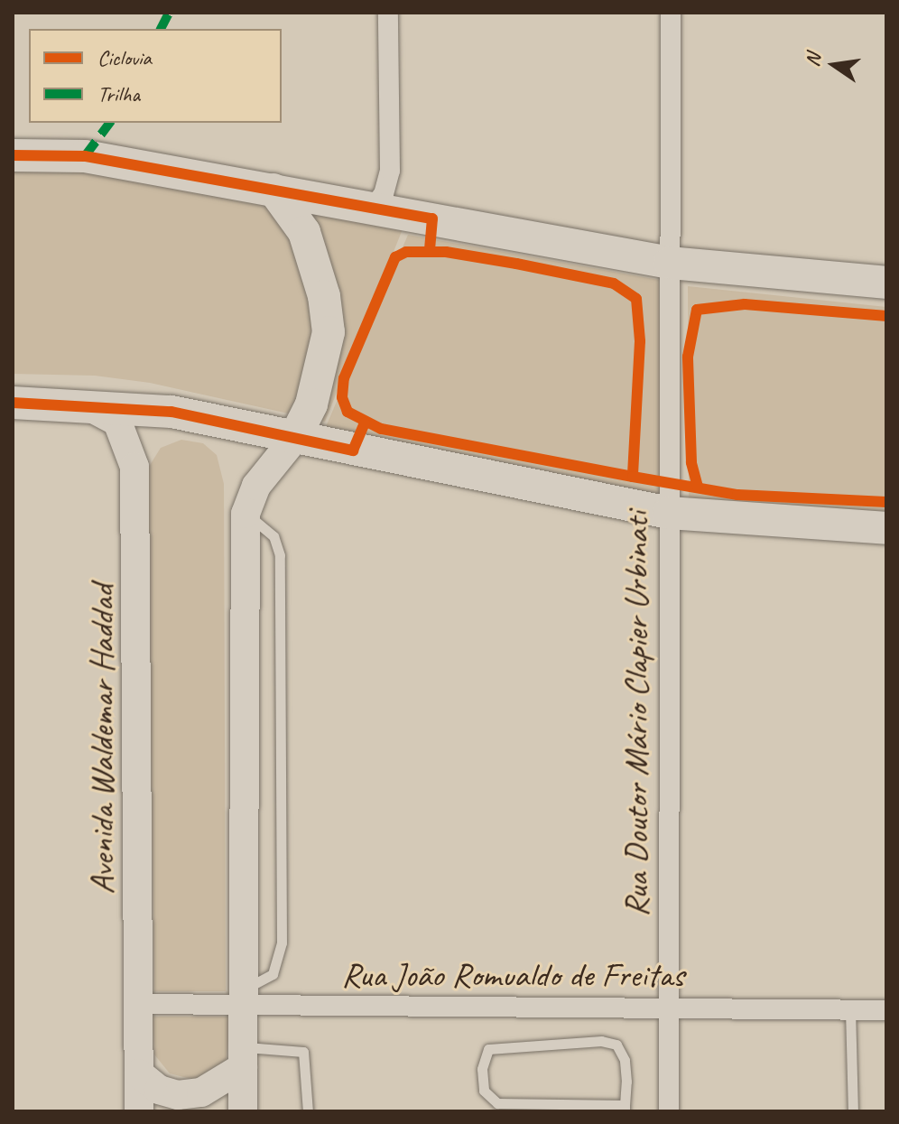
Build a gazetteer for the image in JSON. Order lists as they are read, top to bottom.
{
  "streets": {
    "main road": ["Avenida Waldemar Haddad"],
    "street": ["Rua Doutor Mário Clapier Urbinati", "Rua João Romualdo de Freitas"]
  },
  "crossings": [
    ["Rua Doutor Mário Clapier Urbinati", "Rua João Romualdo de Freitas"],
    ["Avenida Waldemar Haddad", "Rua João Romualdo de Freitas"]
  ],
  "legend": ["Ciclovia", "Trilha"],
  "north": "left"
}
